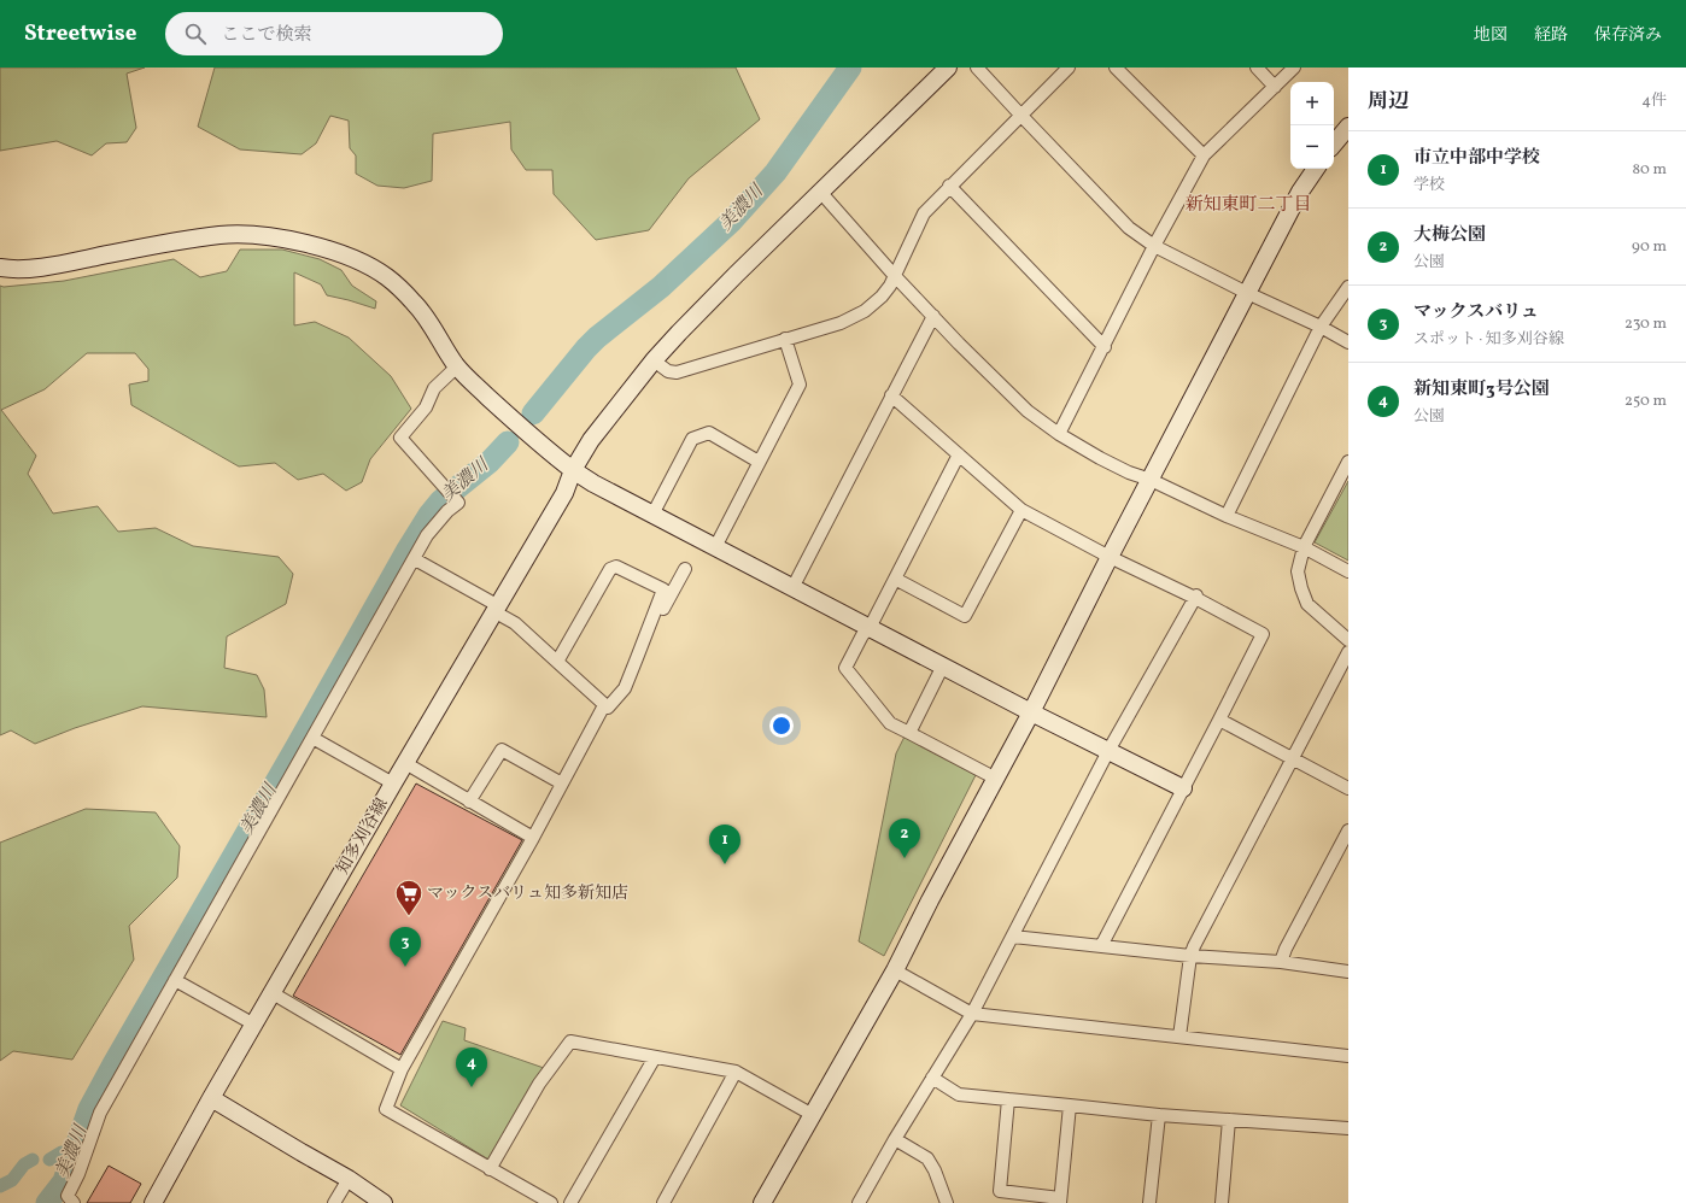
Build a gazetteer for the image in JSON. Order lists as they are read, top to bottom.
{
  "streets": {
    "street": ["知多刈谷線"]
  },
  "districts": ["新知東町二丁目"],
  "water": ["美濃川"],
  "places": {
    "supermarket": ["マックスバリュ知多新知店"]
  },
  "page": {
    "header": "Streetwise",
    "search": "ここで検索",
    "nav": ["地図", "経路", "保存済み"],
    "heading": ["周辺", "4件"],
    "map_buttons": ["+", "−"],
    "list": [
      {
        "mark": "1",
        "name": "市立中部中学校",
        "note": "学校",
        "value": "80 m"
      },
      {
        "mark": "2",
        "name": "大梅公園",
        "note": "公園",
        "value": "90 m"
      },
      {
        "mark": "3",
        "name": "マックスバリュ",
        "note": "スポット · 知多刈谷線",
        "value": "230 m"
      },
      {
        "mark": "4",
        "name": "新知東町3号公園",
        "note": "公園",
        "value": "250 m"
      }
    ],
    "pins": [
      "2",
      "1",
      "3",
      "4"
    ]
  }
}
